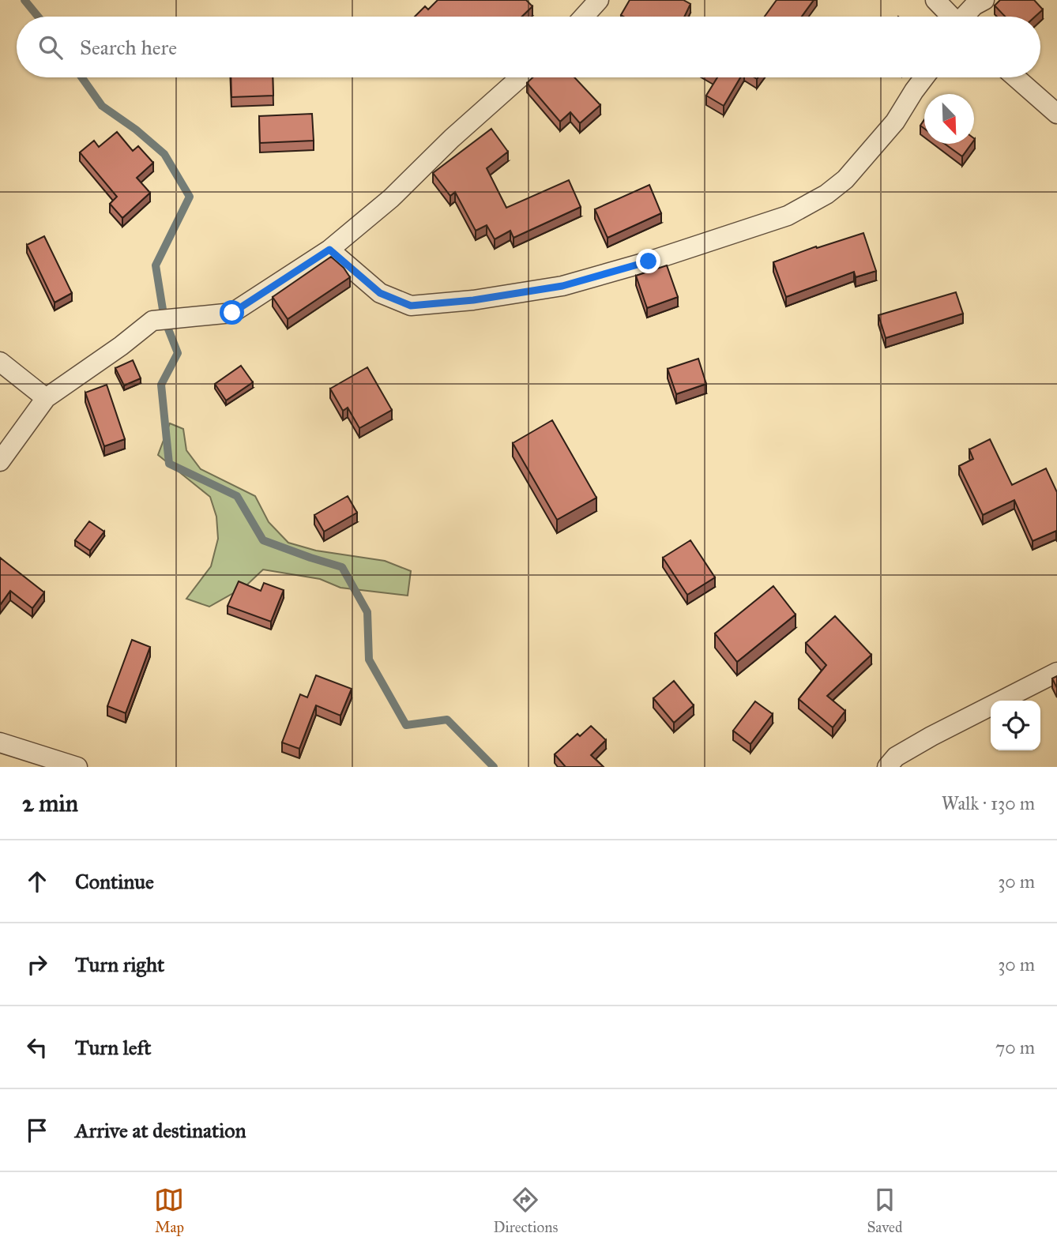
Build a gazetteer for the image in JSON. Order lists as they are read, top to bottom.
{
  "north": "bottom right",
  "page": {
    "search": "Search here",
    "heading": ["2 min", "Walk · 130 m"],
    "list": [
      ["Continue", "30 m"],
      ["Turn right", "30 m"],
      ["Turn left", "70 m"],
      "Arrive at destination"
    ],
    "nav": ["Map", "Directions", "Saved"]
  }
}
